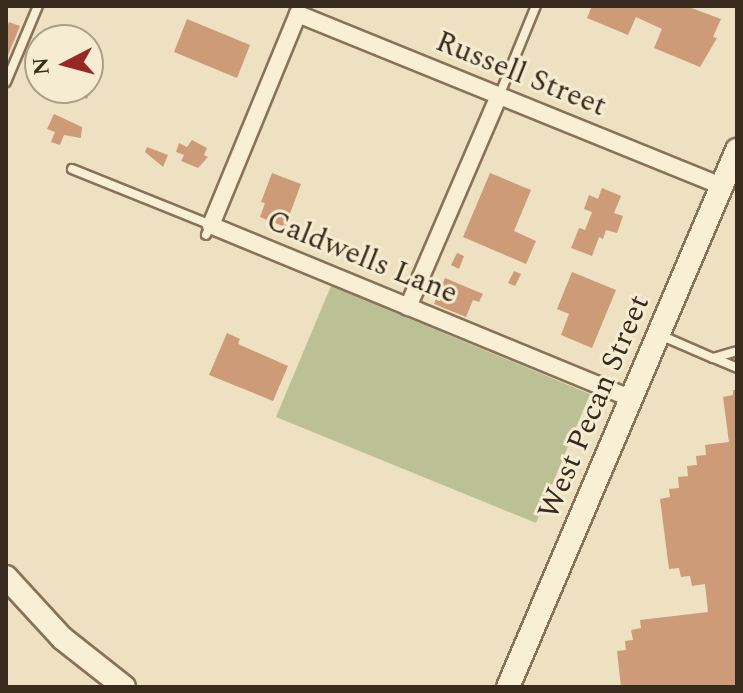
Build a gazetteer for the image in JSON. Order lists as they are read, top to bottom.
{
  "streets": {
    "main road": ["West Pecan Street"],
    "street": ["Russell Street", "Caldwells Lane"]
  },
  "crossings": [
    ["Russell Street", "Caldwells Lane"],
    ["Russell Street", "West Pecan Street"],
    ["Caldwells Lane", "West Pecan Street"]
  ],
  "north": "left"
}
